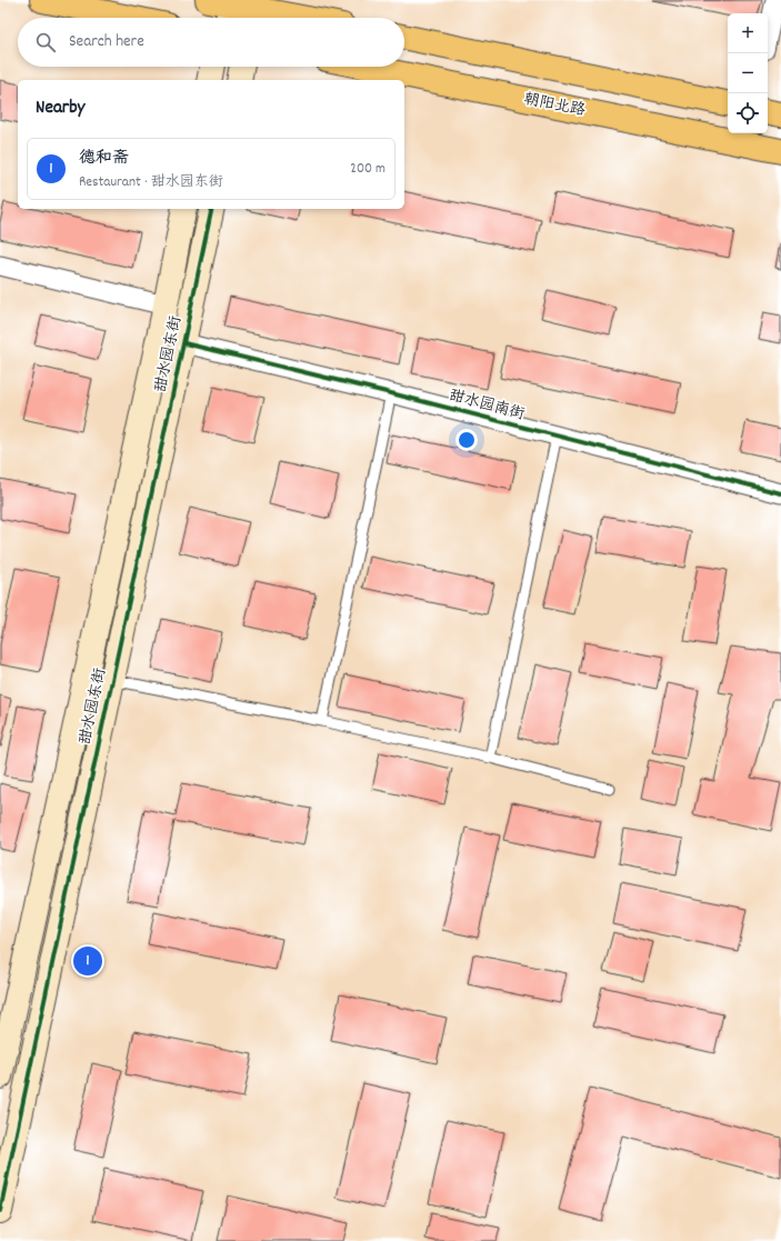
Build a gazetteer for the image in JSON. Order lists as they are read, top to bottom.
{
  "streets": {
    "main road": ["朝阳北路"],
    "street": ["甜水园东街", "甜水园南街"]
  },
  "crossings": [
    ["甜水园东街", "甜水园南街"]
  ],
  "page": {
    "map_buttons": ["+", "−"],
    "search": "Search here",
    "heading": "Nearby",
    "list": [
      {
        "mark": "1",
        "name": "德和斋",
        "note": "Restaurant · 甜水园东街",
        "value": "200 m"
      }
    ],
    "pins": "1"
  }
}
